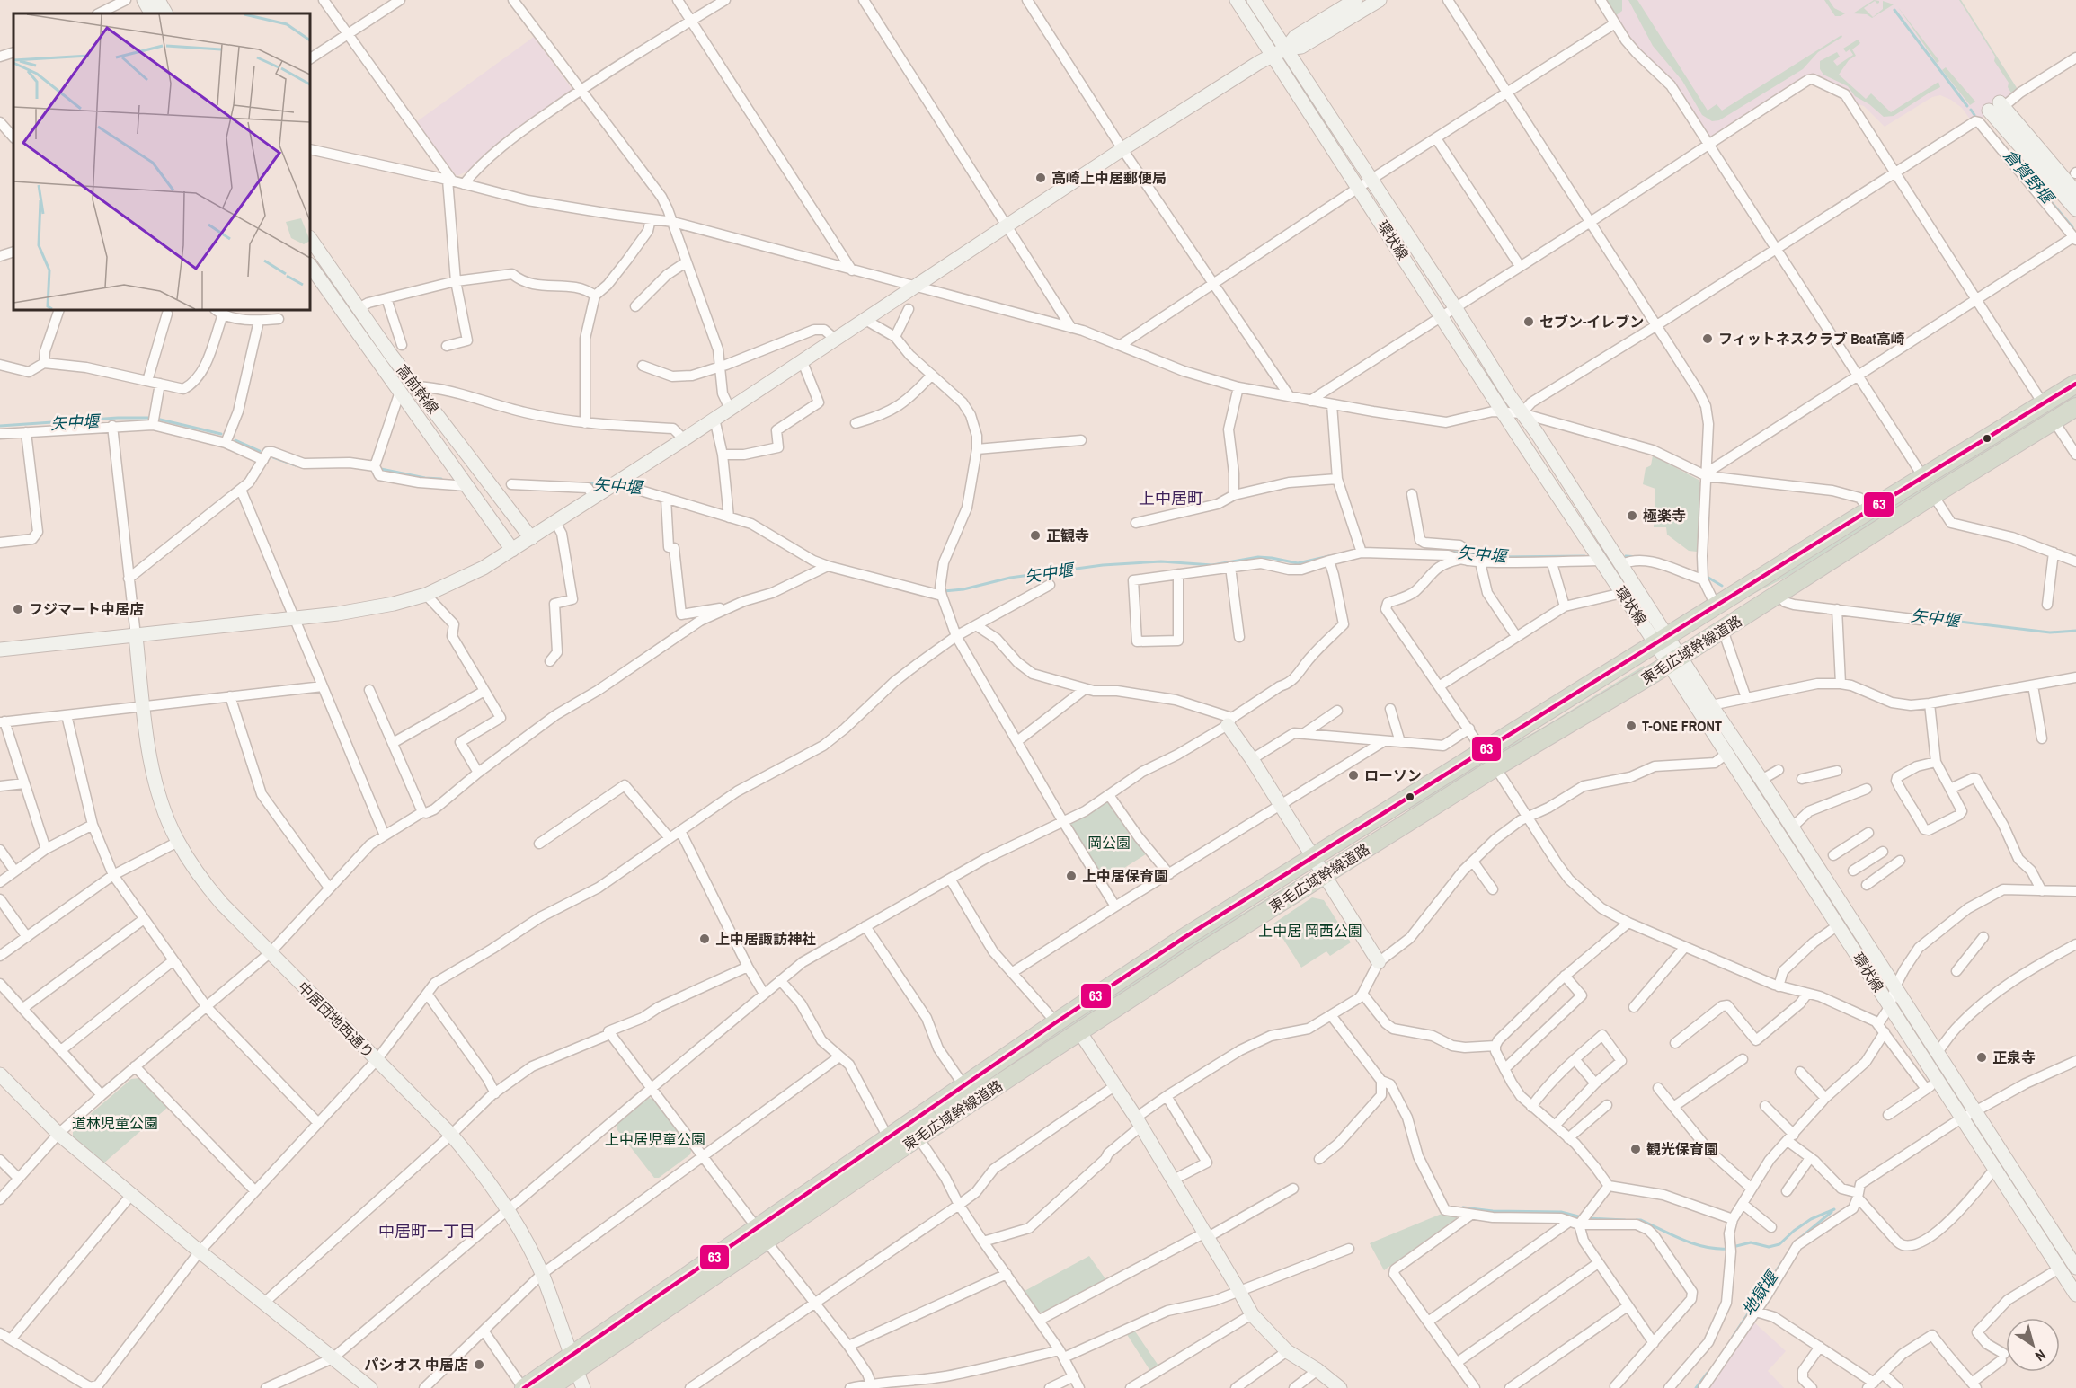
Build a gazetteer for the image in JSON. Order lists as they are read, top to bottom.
{
  "streets": {
    "highway": ["東毛広域幹線道路"],
    "street": ["環状線", "高前幹線", "中居団地西通り"]
  },
  "crossings": [
    ["環状線", "東毛広域幹線道路"],
    ["東毛広域幹線道路", "中居団地西通り"]
  ],
  "districts": ["上中居町", "中居町一丁目"],
  "water": ["倉賀野堰", "矢中堰", "地獄堰"],
  "parks": [
    "岡公園",
    "上中居 岡西公園",
    "道林児童公園",
    "上中居児童公園"
  ],
  "places": [
    "高崎上中居郵便局",
    "セブン-イレブン",
    "フィットネスクラブ Beat高崎",
    "極楽寺",
    "正観寺",
    "フジマート中居店",
    "T-ONE FRONT",
    "ローソン",
    "上中居保育園",
    "上中居諏訪神社",
    "正泉寺",
    "観光保育園",
    "パシオス 中居店"
  ],
  "lines": ["transit line 63"],
  "north": "bottom right"
}
